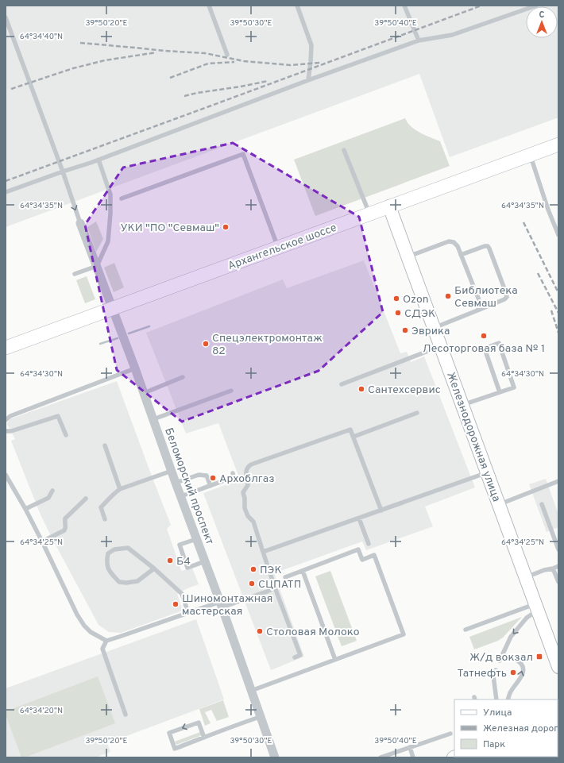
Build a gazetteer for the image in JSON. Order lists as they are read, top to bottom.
{
  "streets": {
    "main road": ["Архангельское шоссе", "Железнодорожная улица"],
    "street": ["Беломорский проспект"]
  },
  "crossings": [
    ["Архангельское шоссе", "Железнодорожная улица"],
    ["Архангельское шоссе", "Беломорский проспект"]
  ],
  "places": {
    "other": [
      "УКИ \"ПО \"Севмаш\"",
      "Библиотека Севмаш",
      "Ozon",
      "СДЭК",
      "Эврика",
      "Лесоторговая база № 1",
      "Спецэлектромонтаж 82",
      "Сантехсервис",
      "Архоблгаз",
      "Б4",
      "ПЭК",
      "СЦПАТП",
      "Шиномонтажная мастерская",
      "Столовая Молоко",
      "Татнефть"
    ],
    "transit": ["Ж/д вокзал"]
  },
  "legend": ["Улица", "Железная дорога", "Парк"],
  "north": "top",
  "coordinates": [
    "39°50'20\"E",
    "39°50'30\"E",
    "39°50'40\"E",
    "64°34'40\"N",
    "64°34'35\"N",
    "64°34'30\"N",
    "64°34'25\"N",
    "64°34'20\"N"
  ]
}
